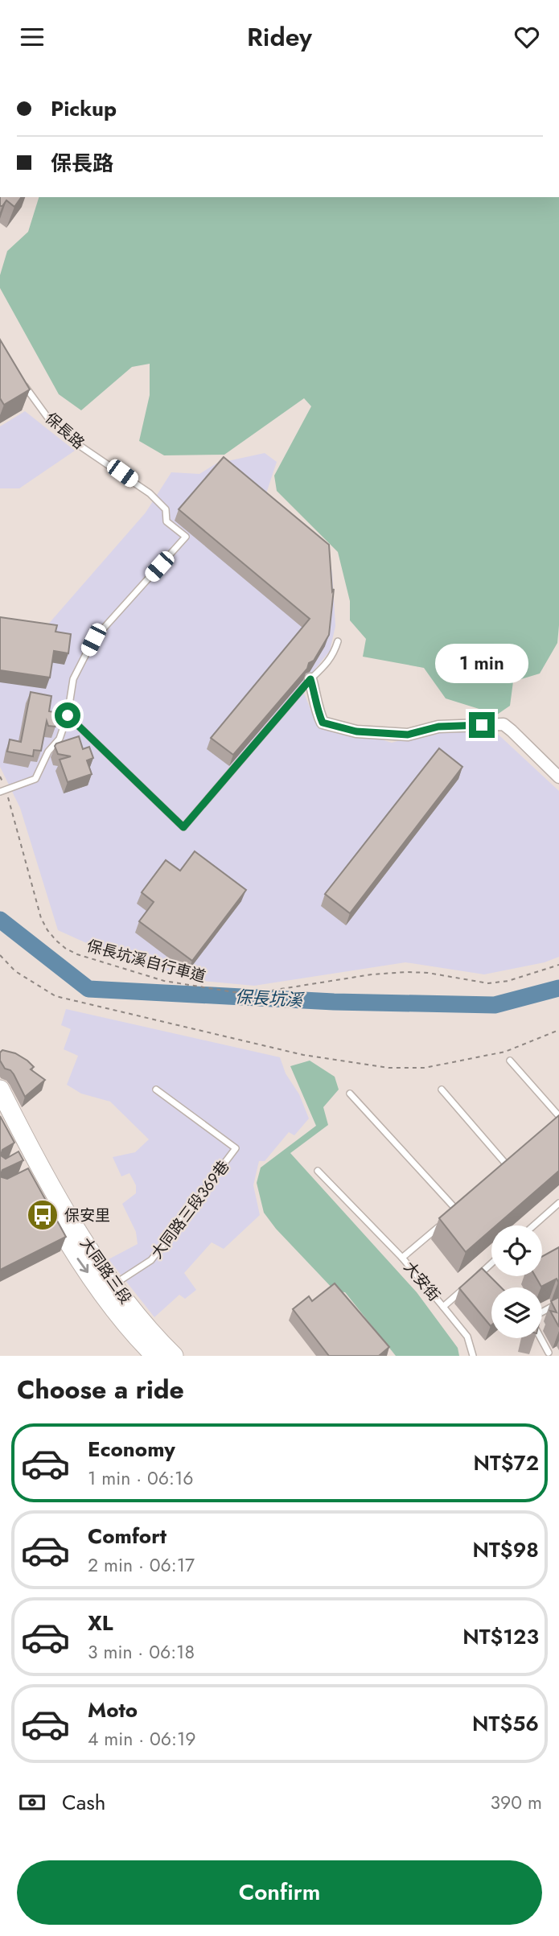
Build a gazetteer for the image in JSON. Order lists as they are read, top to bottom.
{
  "streets": {
    "main road": ["大同路三段"],
    "lane": ["保長路", "大同路三段369巷", "大安街"],
    "path": ["保長坑溪自行車道"]
  },
  "crossings": [
    ["大同路三段369巷", "大同路三段"]
  ],
  "water": ["保長坑溪"],
  "places": {
    "bus stop": ["保安里"]
  },
  "page": {
    "header": "Ridey",
    "banner": ["Pickup", "保長路"],
    "bubble": "1 min",
    "heading": "Choose a ride",
    "list": [
      {
        "name": "Economy",
        "note": "1 min · 06:16",
        "value": "NT$72"
      },
      {
        "name": "Comfort",
        "note": "2 min · 06:17",
        "value": "NT$98"
      },
      {
        "name": "XL",
        "note": "3 min · 06:18",
        "value": "NT$123"
      },
      {
        "name": "Moto",
        "note": "4 min · 06:19",
        "value": "NT$56"
      }
    ],
    "pay": ["Cash", "390 m"],
    "buttons": "Confirm"
  }
}
